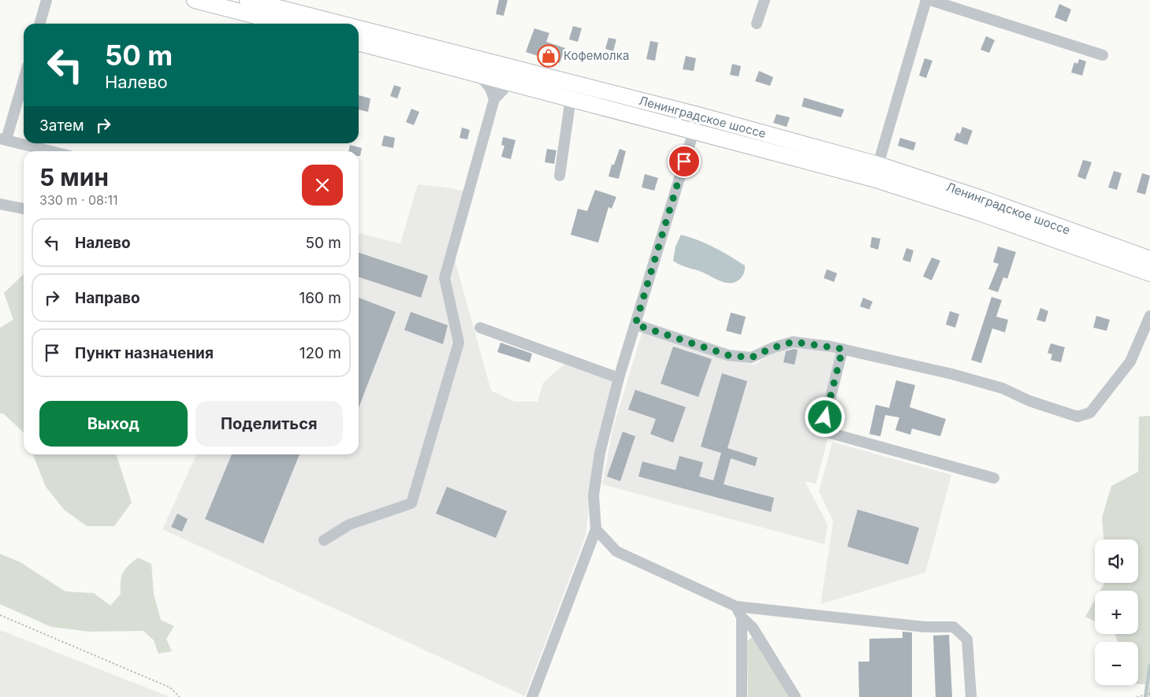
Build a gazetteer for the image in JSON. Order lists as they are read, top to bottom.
{
  "streets": {
    "highway": ["Ленинградское шоссе"]
  },
  "places": {
    "shop": ["Кофемолка"]
  },
  "page": {
    "turn": ["50 m", "Налево"],
    "then": "Затем",
    "heading": ["5 мин", "330 m · 08:11"],
    "list": [
      {
        "name": "Налево",
        "value": "50 m"
      },
      {
        "name": "Направо",
        "value": "160 m"
      },
      {
        "name": "Пункт назначения",
        "value": "120 m"
      }
    ],
    "buttons": ["Выход", "Поделиться"],
    "map_buttons": ["+", "−"]
  }
}
